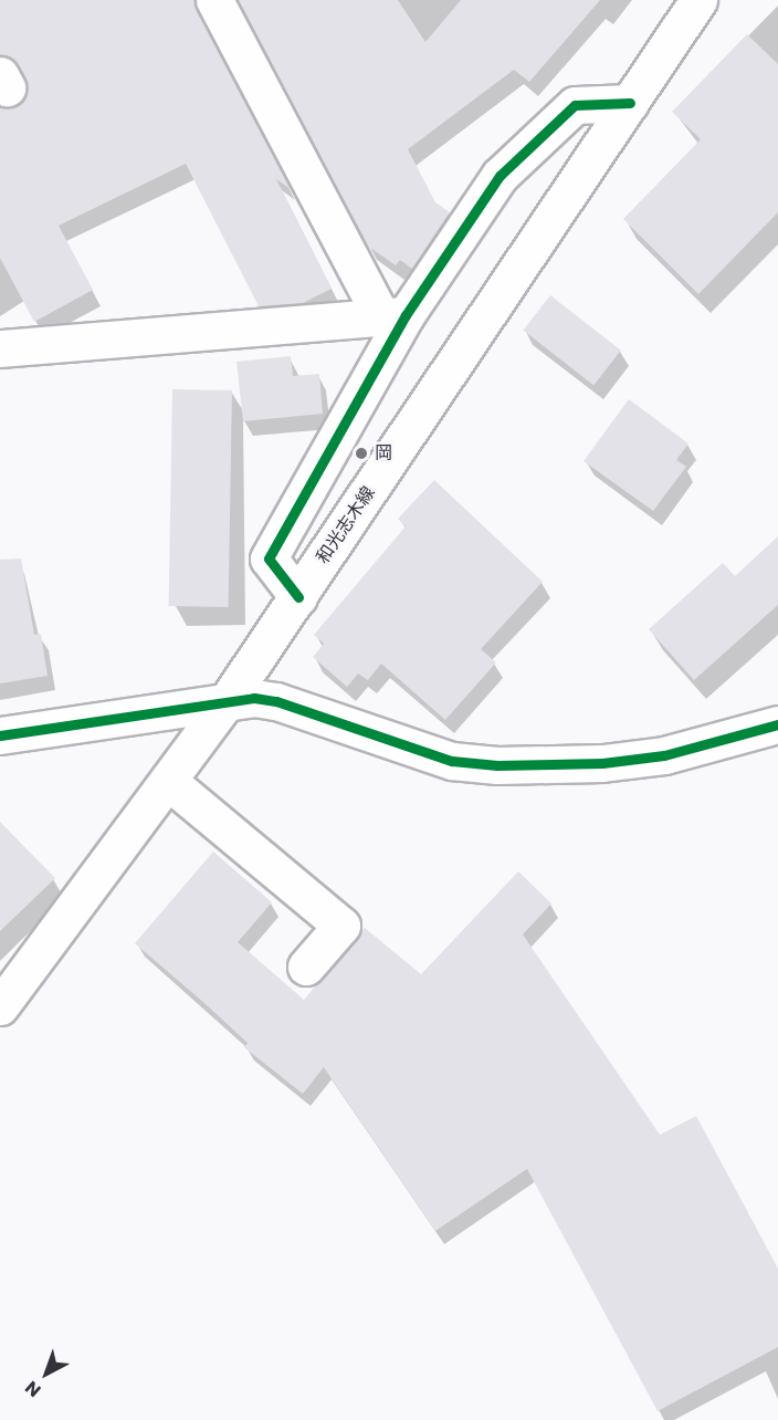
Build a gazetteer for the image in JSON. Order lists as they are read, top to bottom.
{
  "streets": {
    "street": ["和光志木線"]
  },
  "places": ["岡"],
  "north": "bottom left"
}
